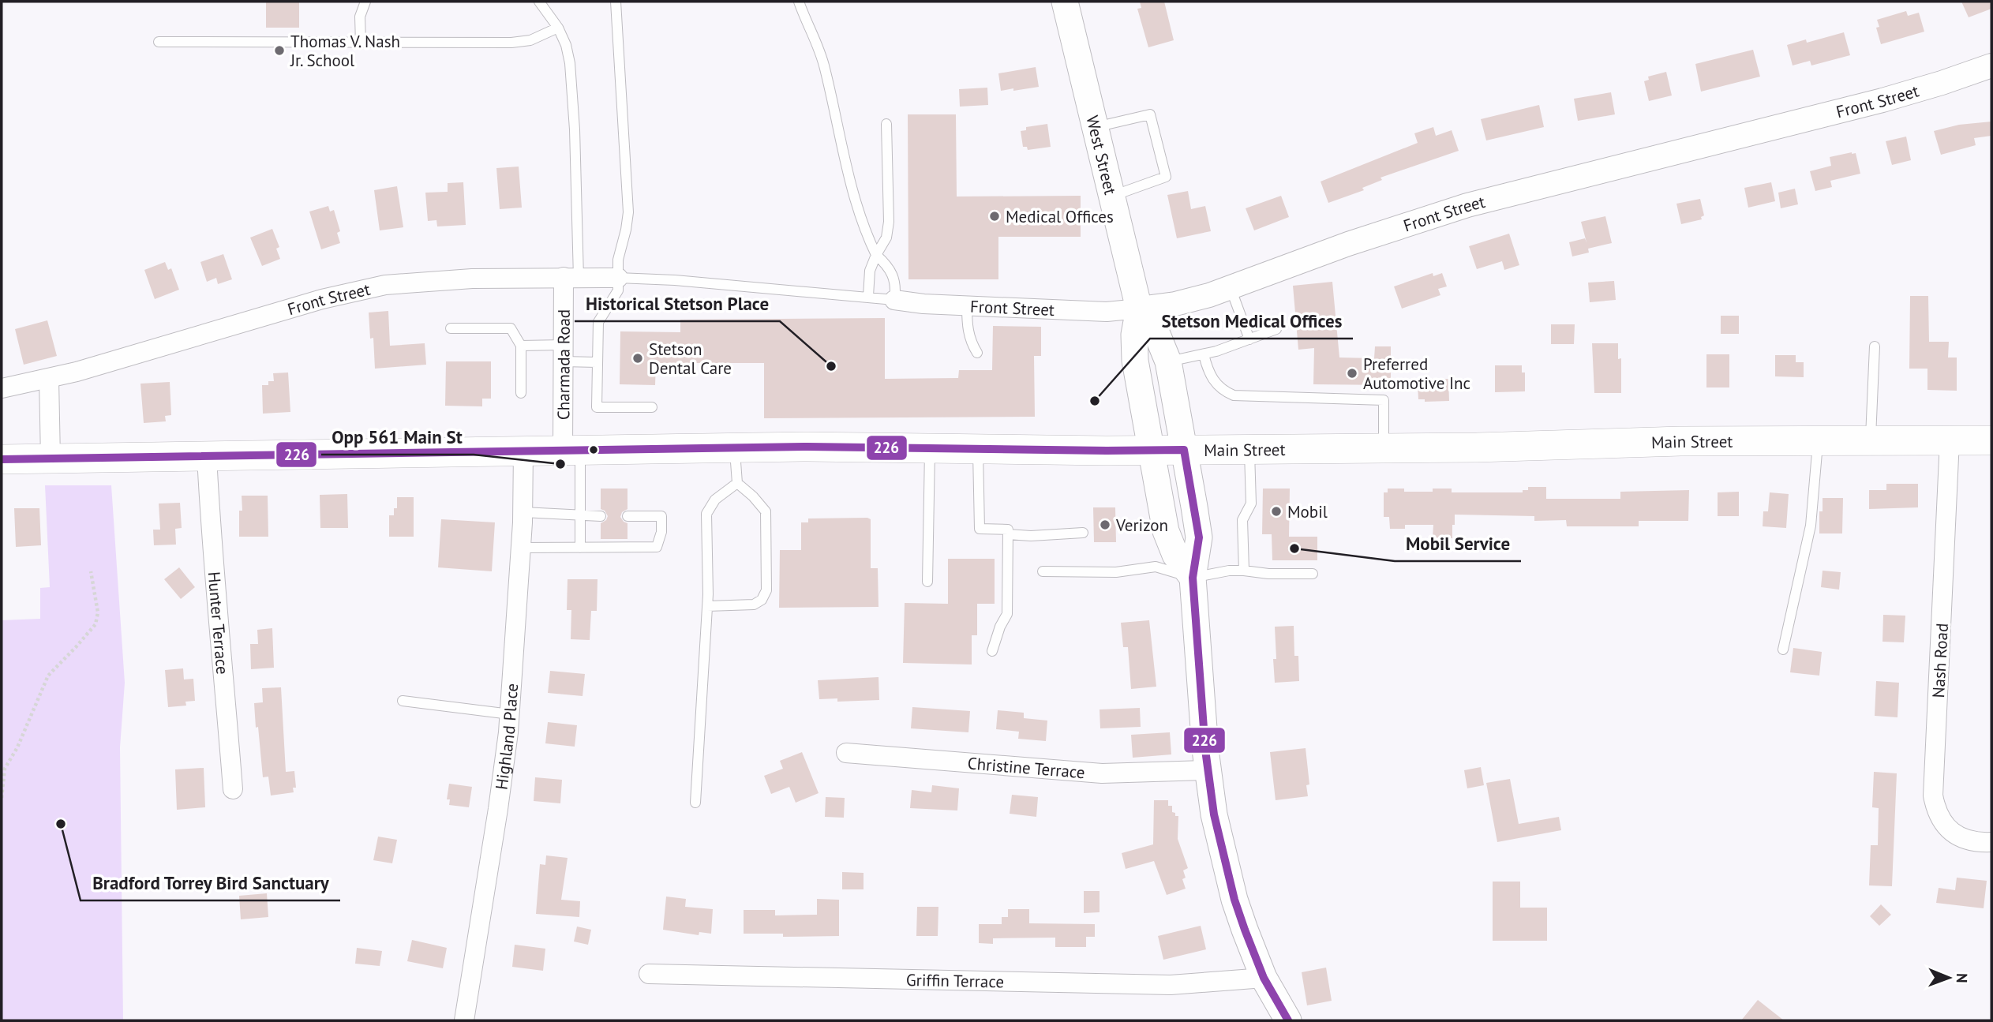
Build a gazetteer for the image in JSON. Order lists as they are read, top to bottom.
{
  "streets": {
    "main road": ["West Street", "Main Street"],
    "street": [
      "Front Street",
      "Charmada Road",
      "Hunter Terrace",
      "Nash Road",
      "Highland Place",
      "Christine Terrace",
      "Griffin Terrace"
    ]
  },
  "crossings": [
    ["Front Street", "West Street"],
    ["Front Street", "Charmada Road"],
    ["Charmada Road", "Main Street"],
    ["Main Street", "Hunter Terrace"],
    ["Main Street", "Nash Road"],
    ["Main Street", "Highland Place"]
  ],
  "places": [
    "Thomas V. Nash Jr. School",
    "Medical Offices",
    "Stetson Dental Care",
    "Historical Stetson Place",
    "Preferred Automotive Inc",
    "Stetson Medical Offices",
    "Opp 561 Main St",
    "Mobil",
    "Verizon",
    "Mobil Service",
    "Bradford Torrey Bird Sanctuary"
  ],
  "lines": ["transit line 226"],
  "north": "right"
}
